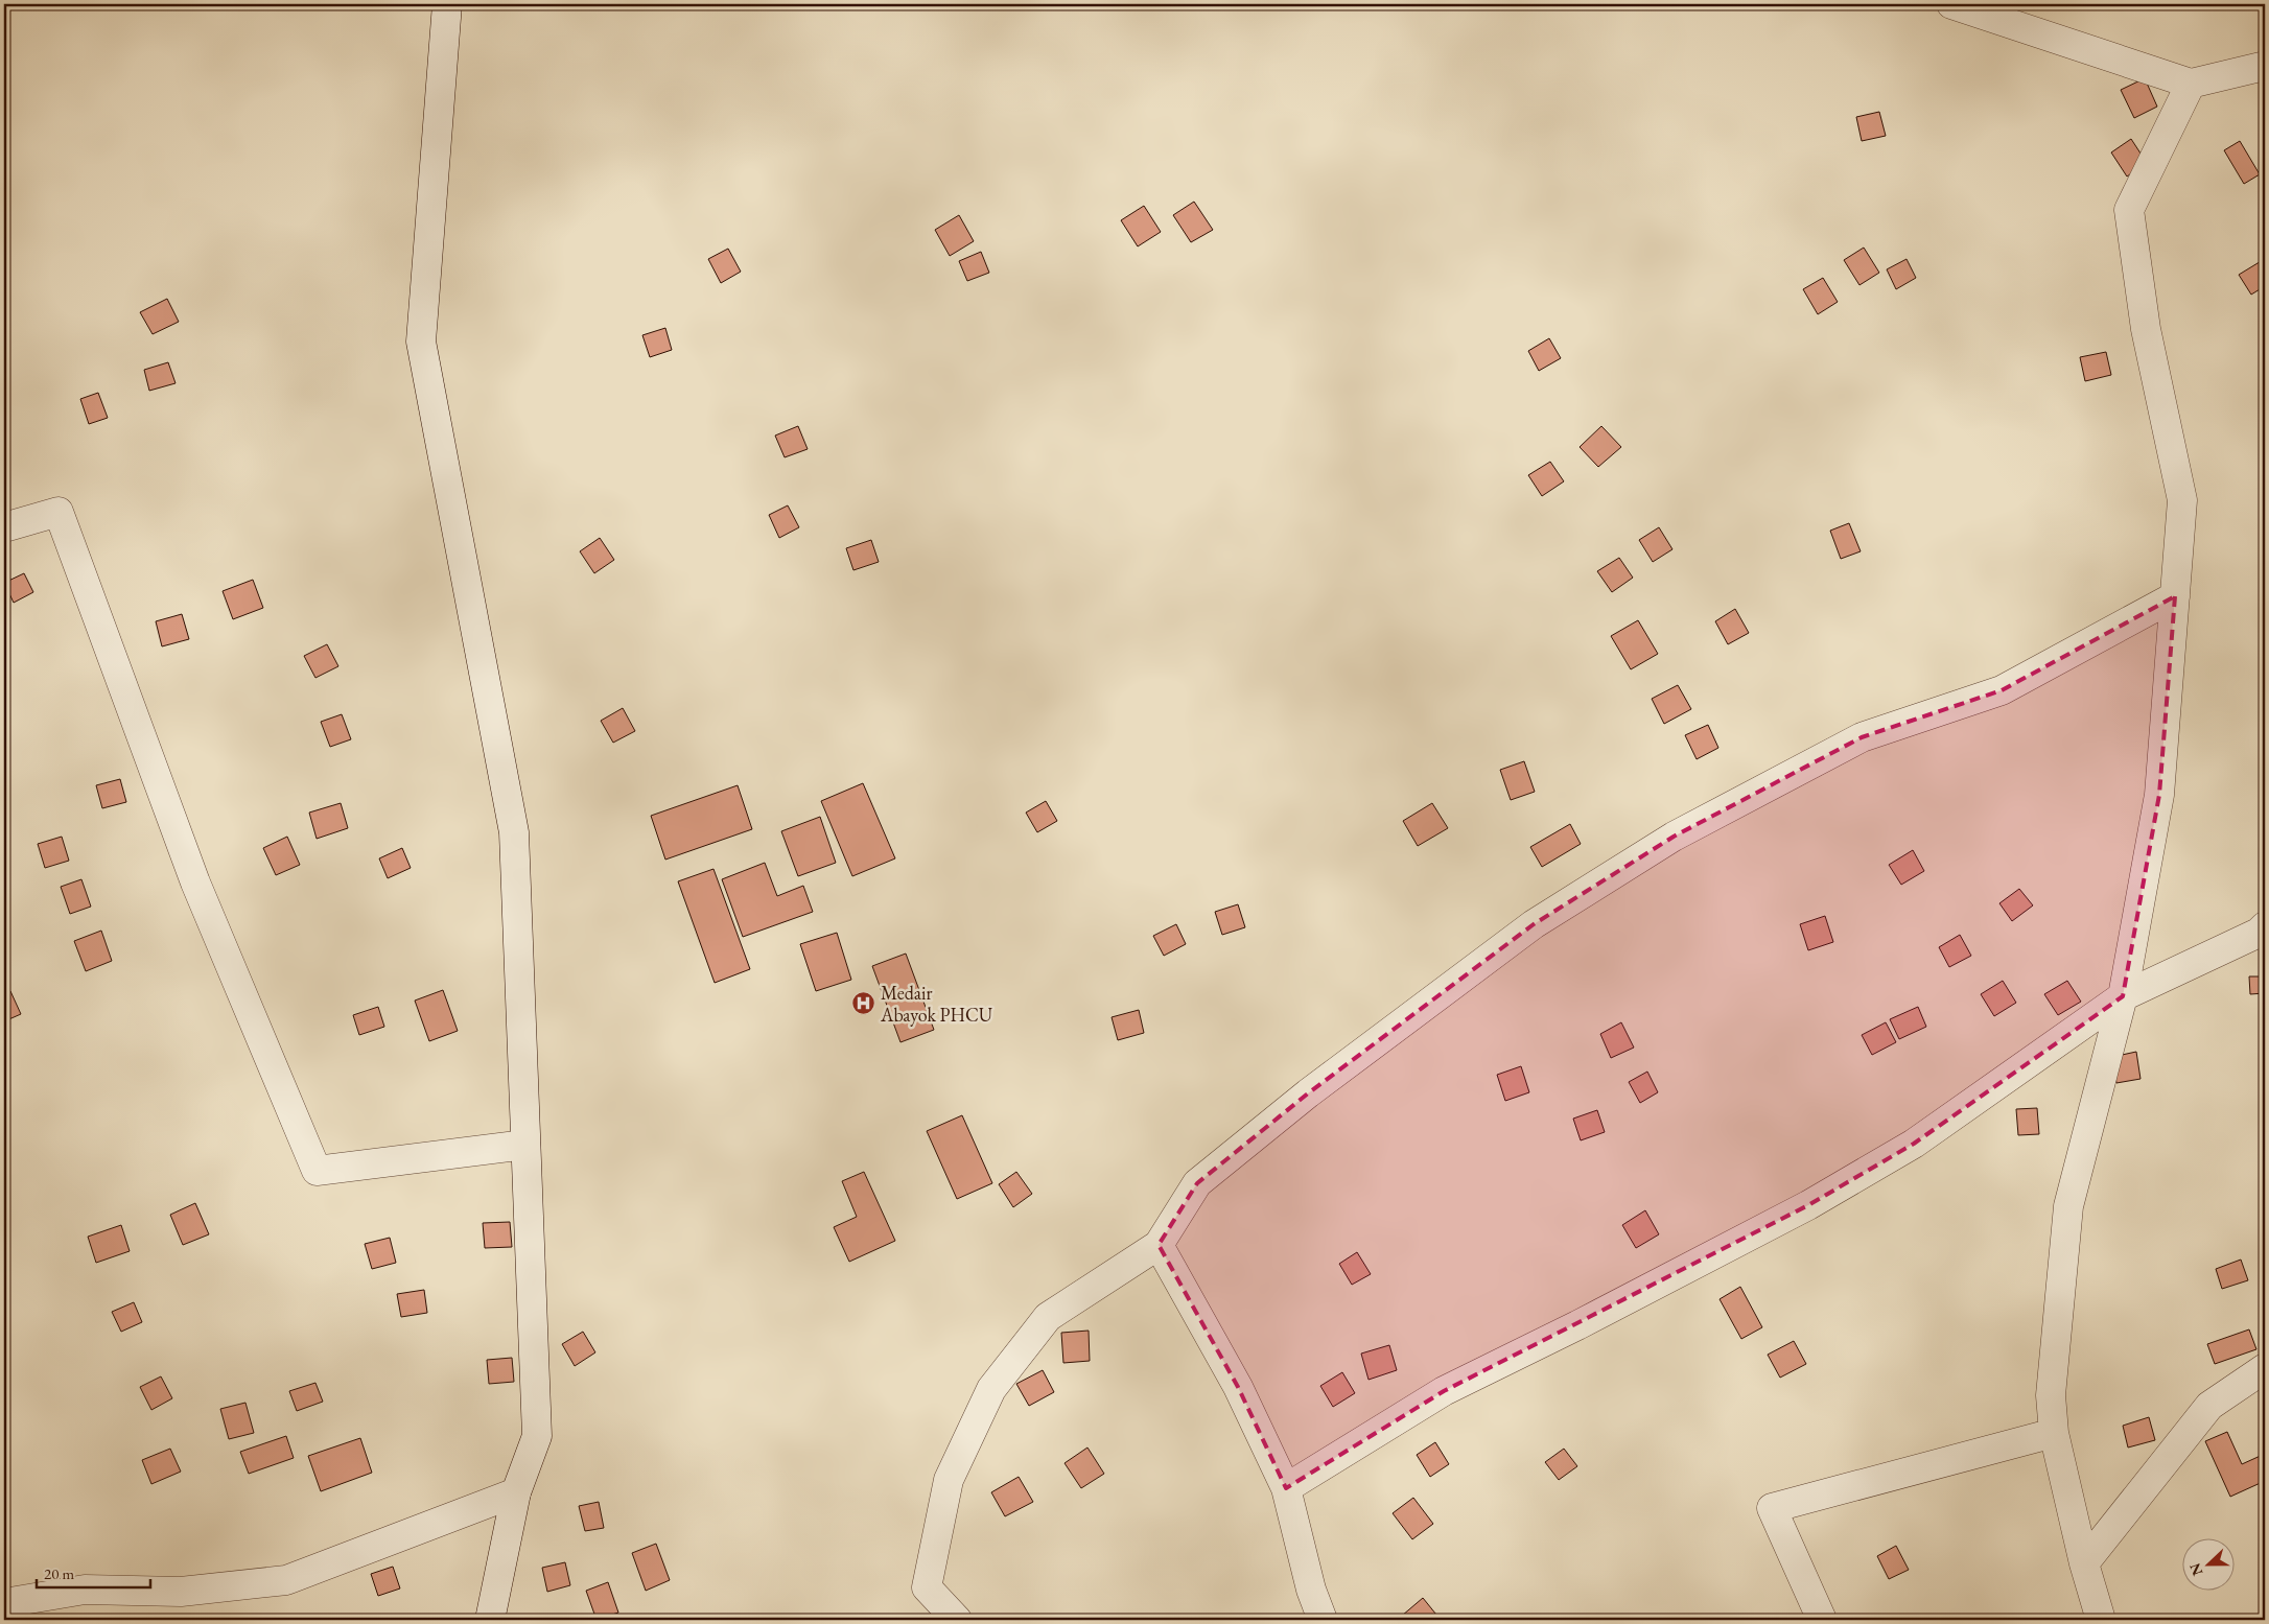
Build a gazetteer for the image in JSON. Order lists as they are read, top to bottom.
{
  "places": {
    "hospital": ["Medair Abayok PHCU"]
  },
  "scale_bar": "20 m",
  "north": "left"
}
